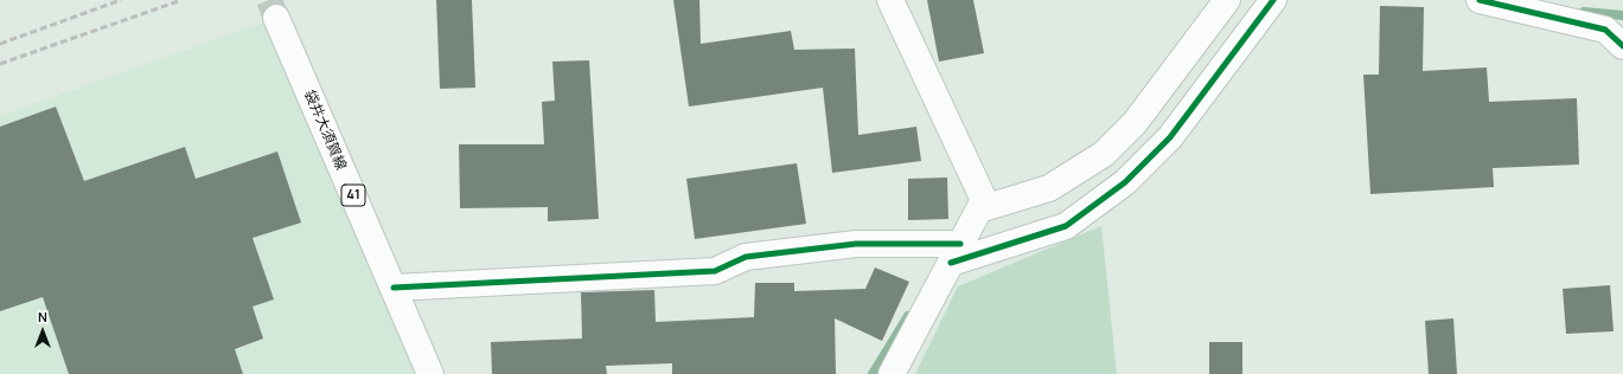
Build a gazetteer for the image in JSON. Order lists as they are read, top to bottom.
{
  "streets": {
    "street": ["袋井大須賀線", "41"]
  },
  "north": "top"
}
